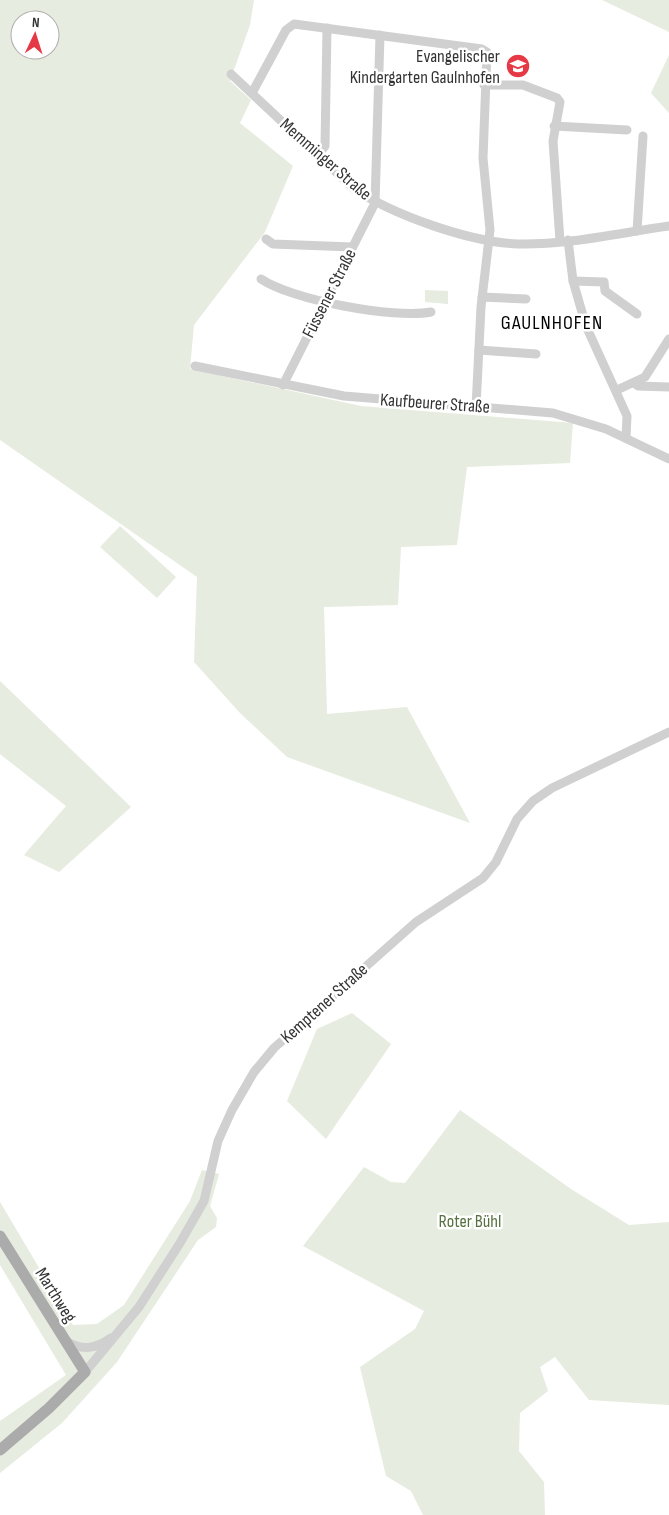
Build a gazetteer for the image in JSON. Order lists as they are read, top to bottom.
{
  "streets": {
    "main road": ["Marthweg"],
    "street": [
      "Memminger Straße",
      "Füssener Straße",
      "Kaufbeurer Straße",
      "Kemptener Straße"
    ]
  },
  "crossings": [
    ["Memminger Straße", "Füssener Straße"],
    ["Füssener Straße", "Kaufbeurer Straße"],
    ["Kemptener Straße", "Marthweg"]
  ],
  "districts": ["GAULNHOFEN"],
  "parks": ["Roter Bühl"],
  "places": {
    "school or university": ["Evangelischer Kindergarten Gaulnhofen"]
  },
  "north": "top"
}
